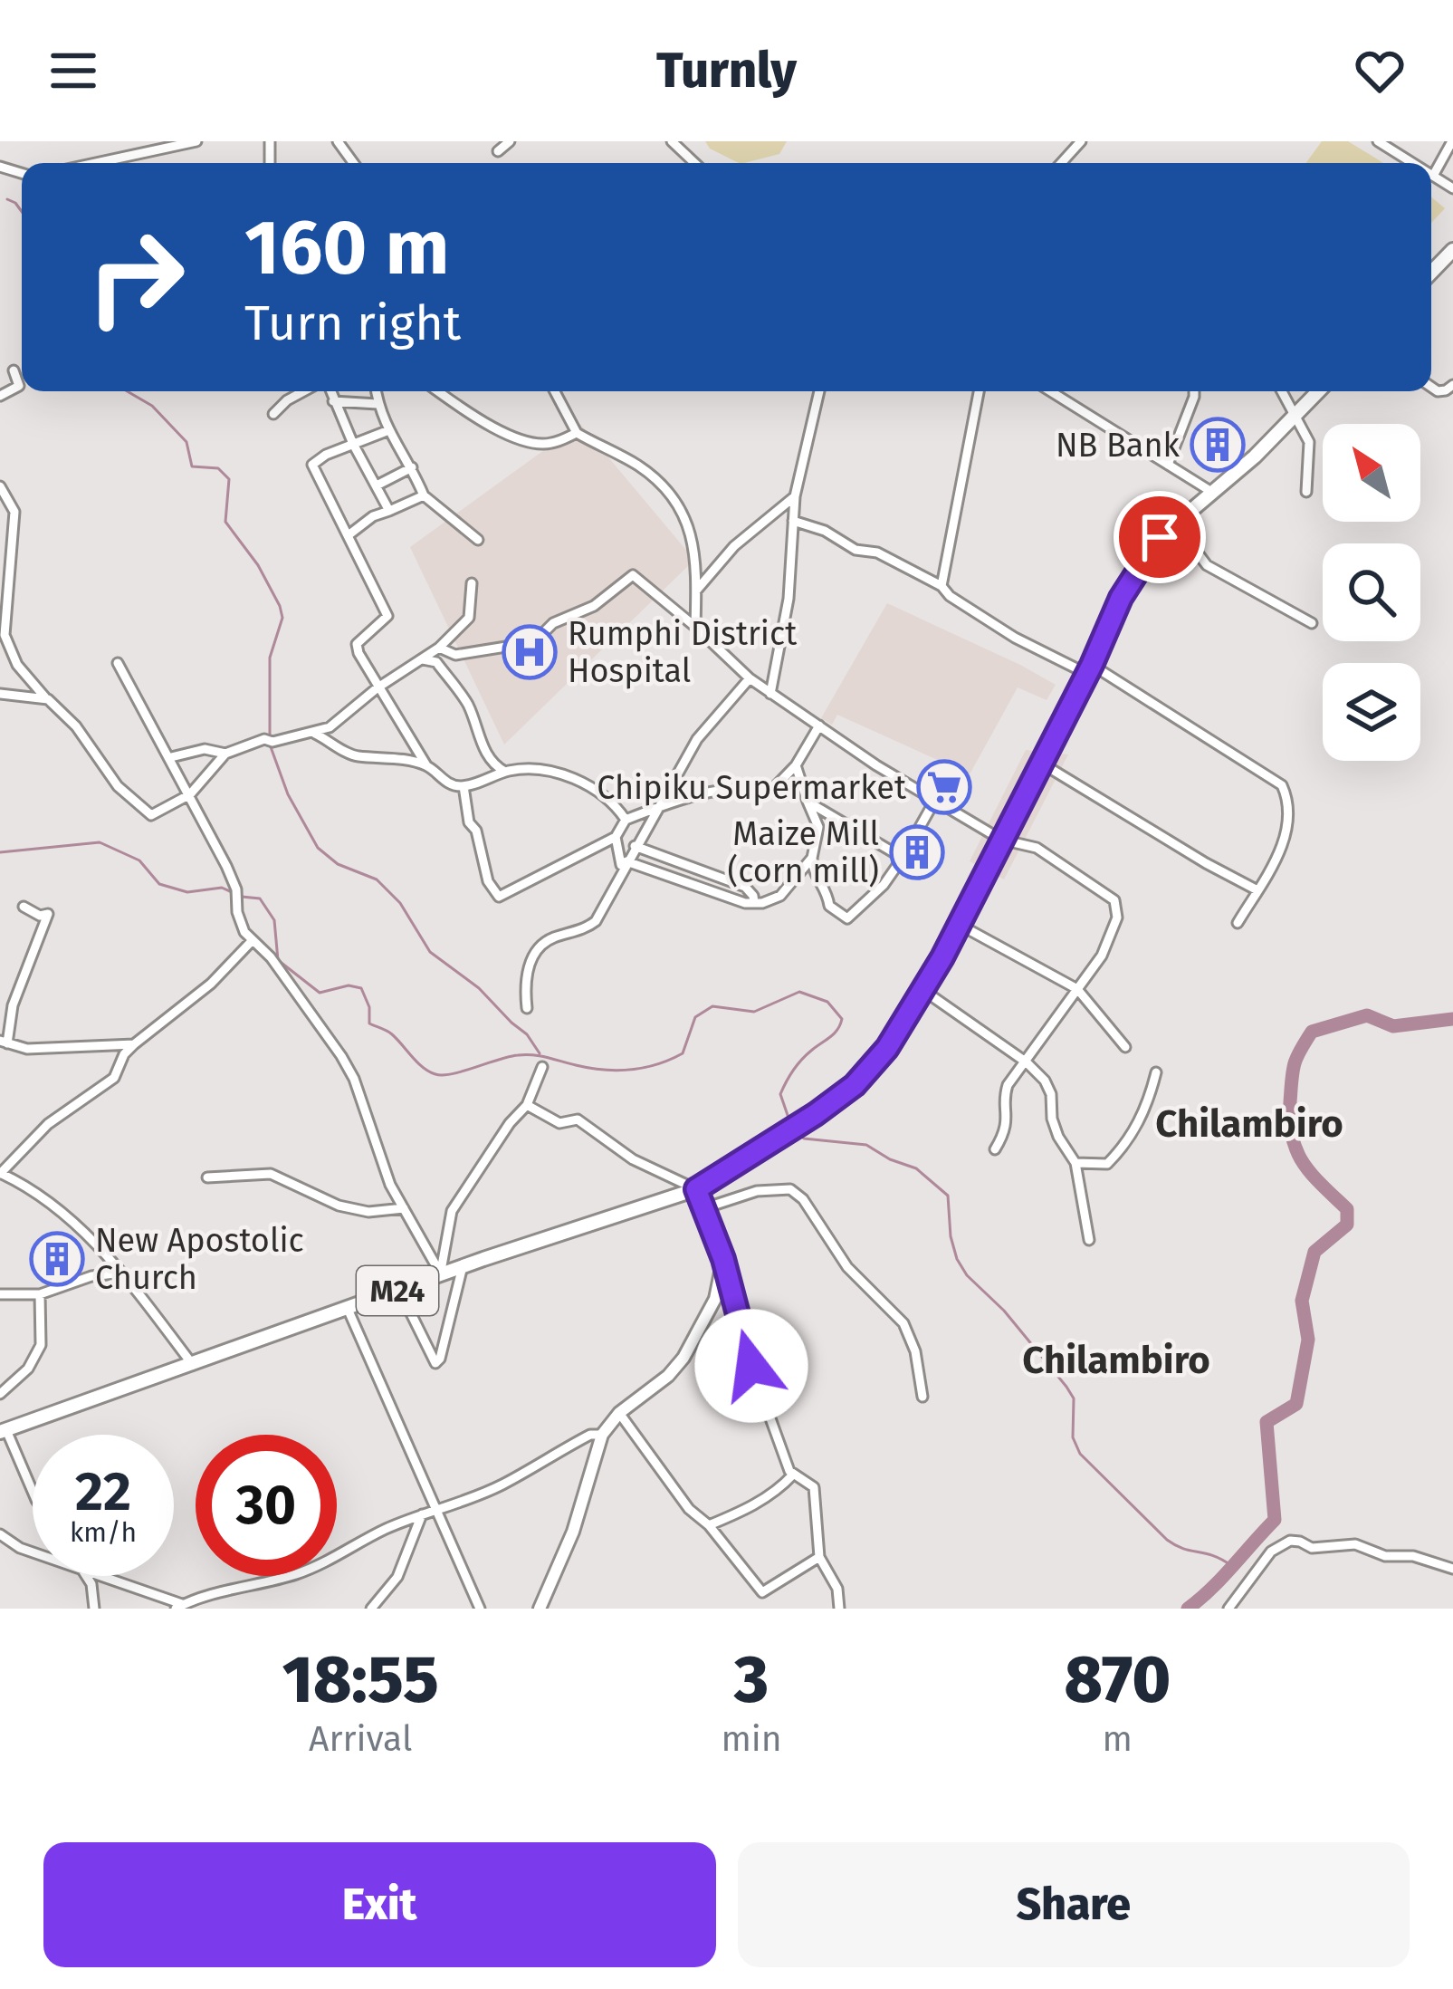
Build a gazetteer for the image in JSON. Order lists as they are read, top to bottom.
{
  "streets": {
    "main road": ["M24"]
  },
  "districts": ["Chilambiro", "Chilambiro"],
  "places": {
    "building": ["NB Bank", "Maize Mill (corn mill)", "New Apostolic Church"],
    "hospital": ["Rumphi District Hospital"],
    "supermarket": ["Chipiku Supermarket"]
  },
  "north": "top left",
  "page": {
    "header": "Turnly",
    "turn": ["160 m", "Turn right"],
    "speed": "22 km/h",
    "limit": "30",
    "eta": [
      "18:55",
      "Arrival",
      "3",
      "min",
      "870",
      "m"
    ],
    "buttons": ["Exit", "Share"]
  }
}
